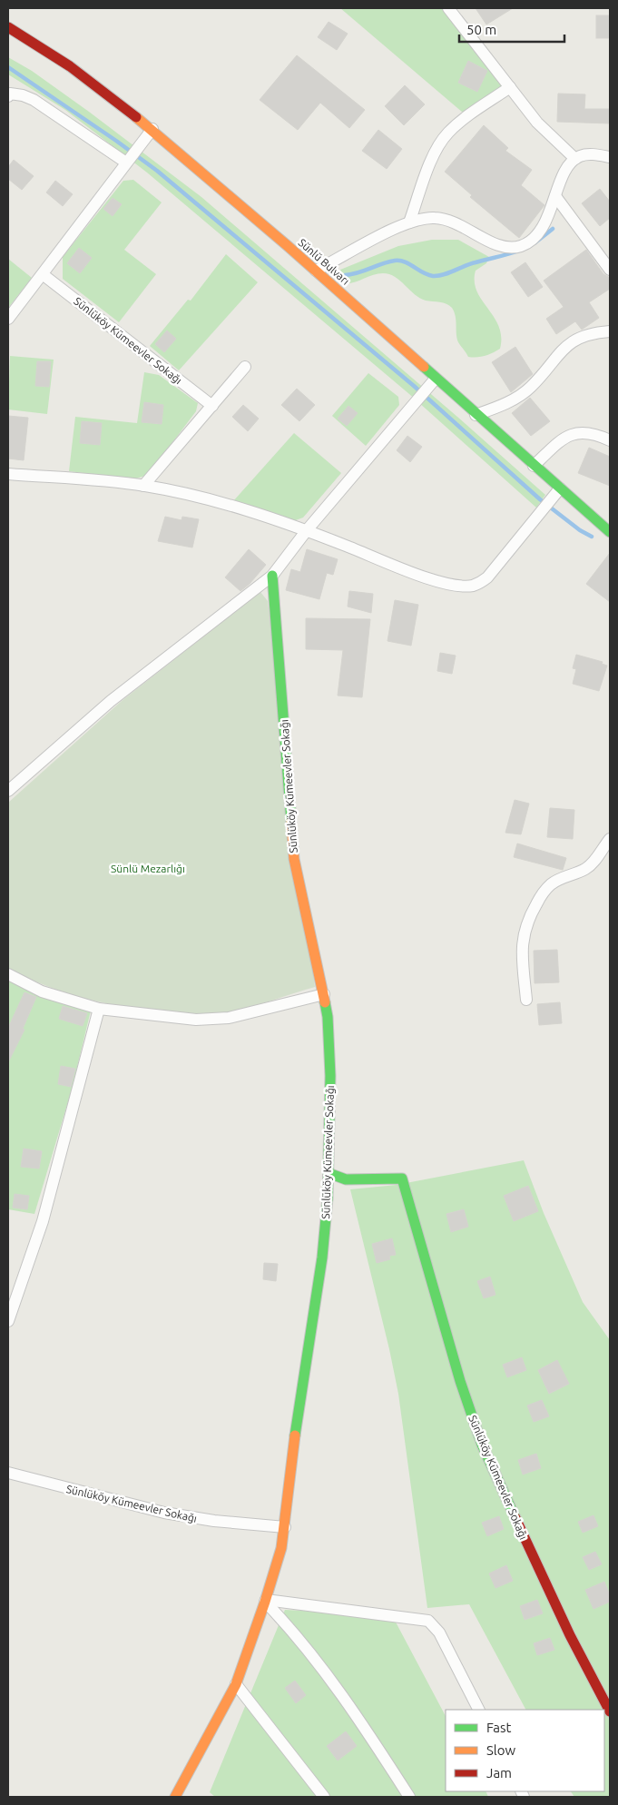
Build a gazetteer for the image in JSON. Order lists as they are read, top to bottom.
{
  "streets": {
    "street": ["Sünlü Bulvarı", "Sünlüköy Kümeevler Sokağı"]
  },
  "parks": ["Sünlü Mezarlığı"],
  "legend": ["Fast", "Slow", "Jam"],
  "scale_bar": "50 m"
}
